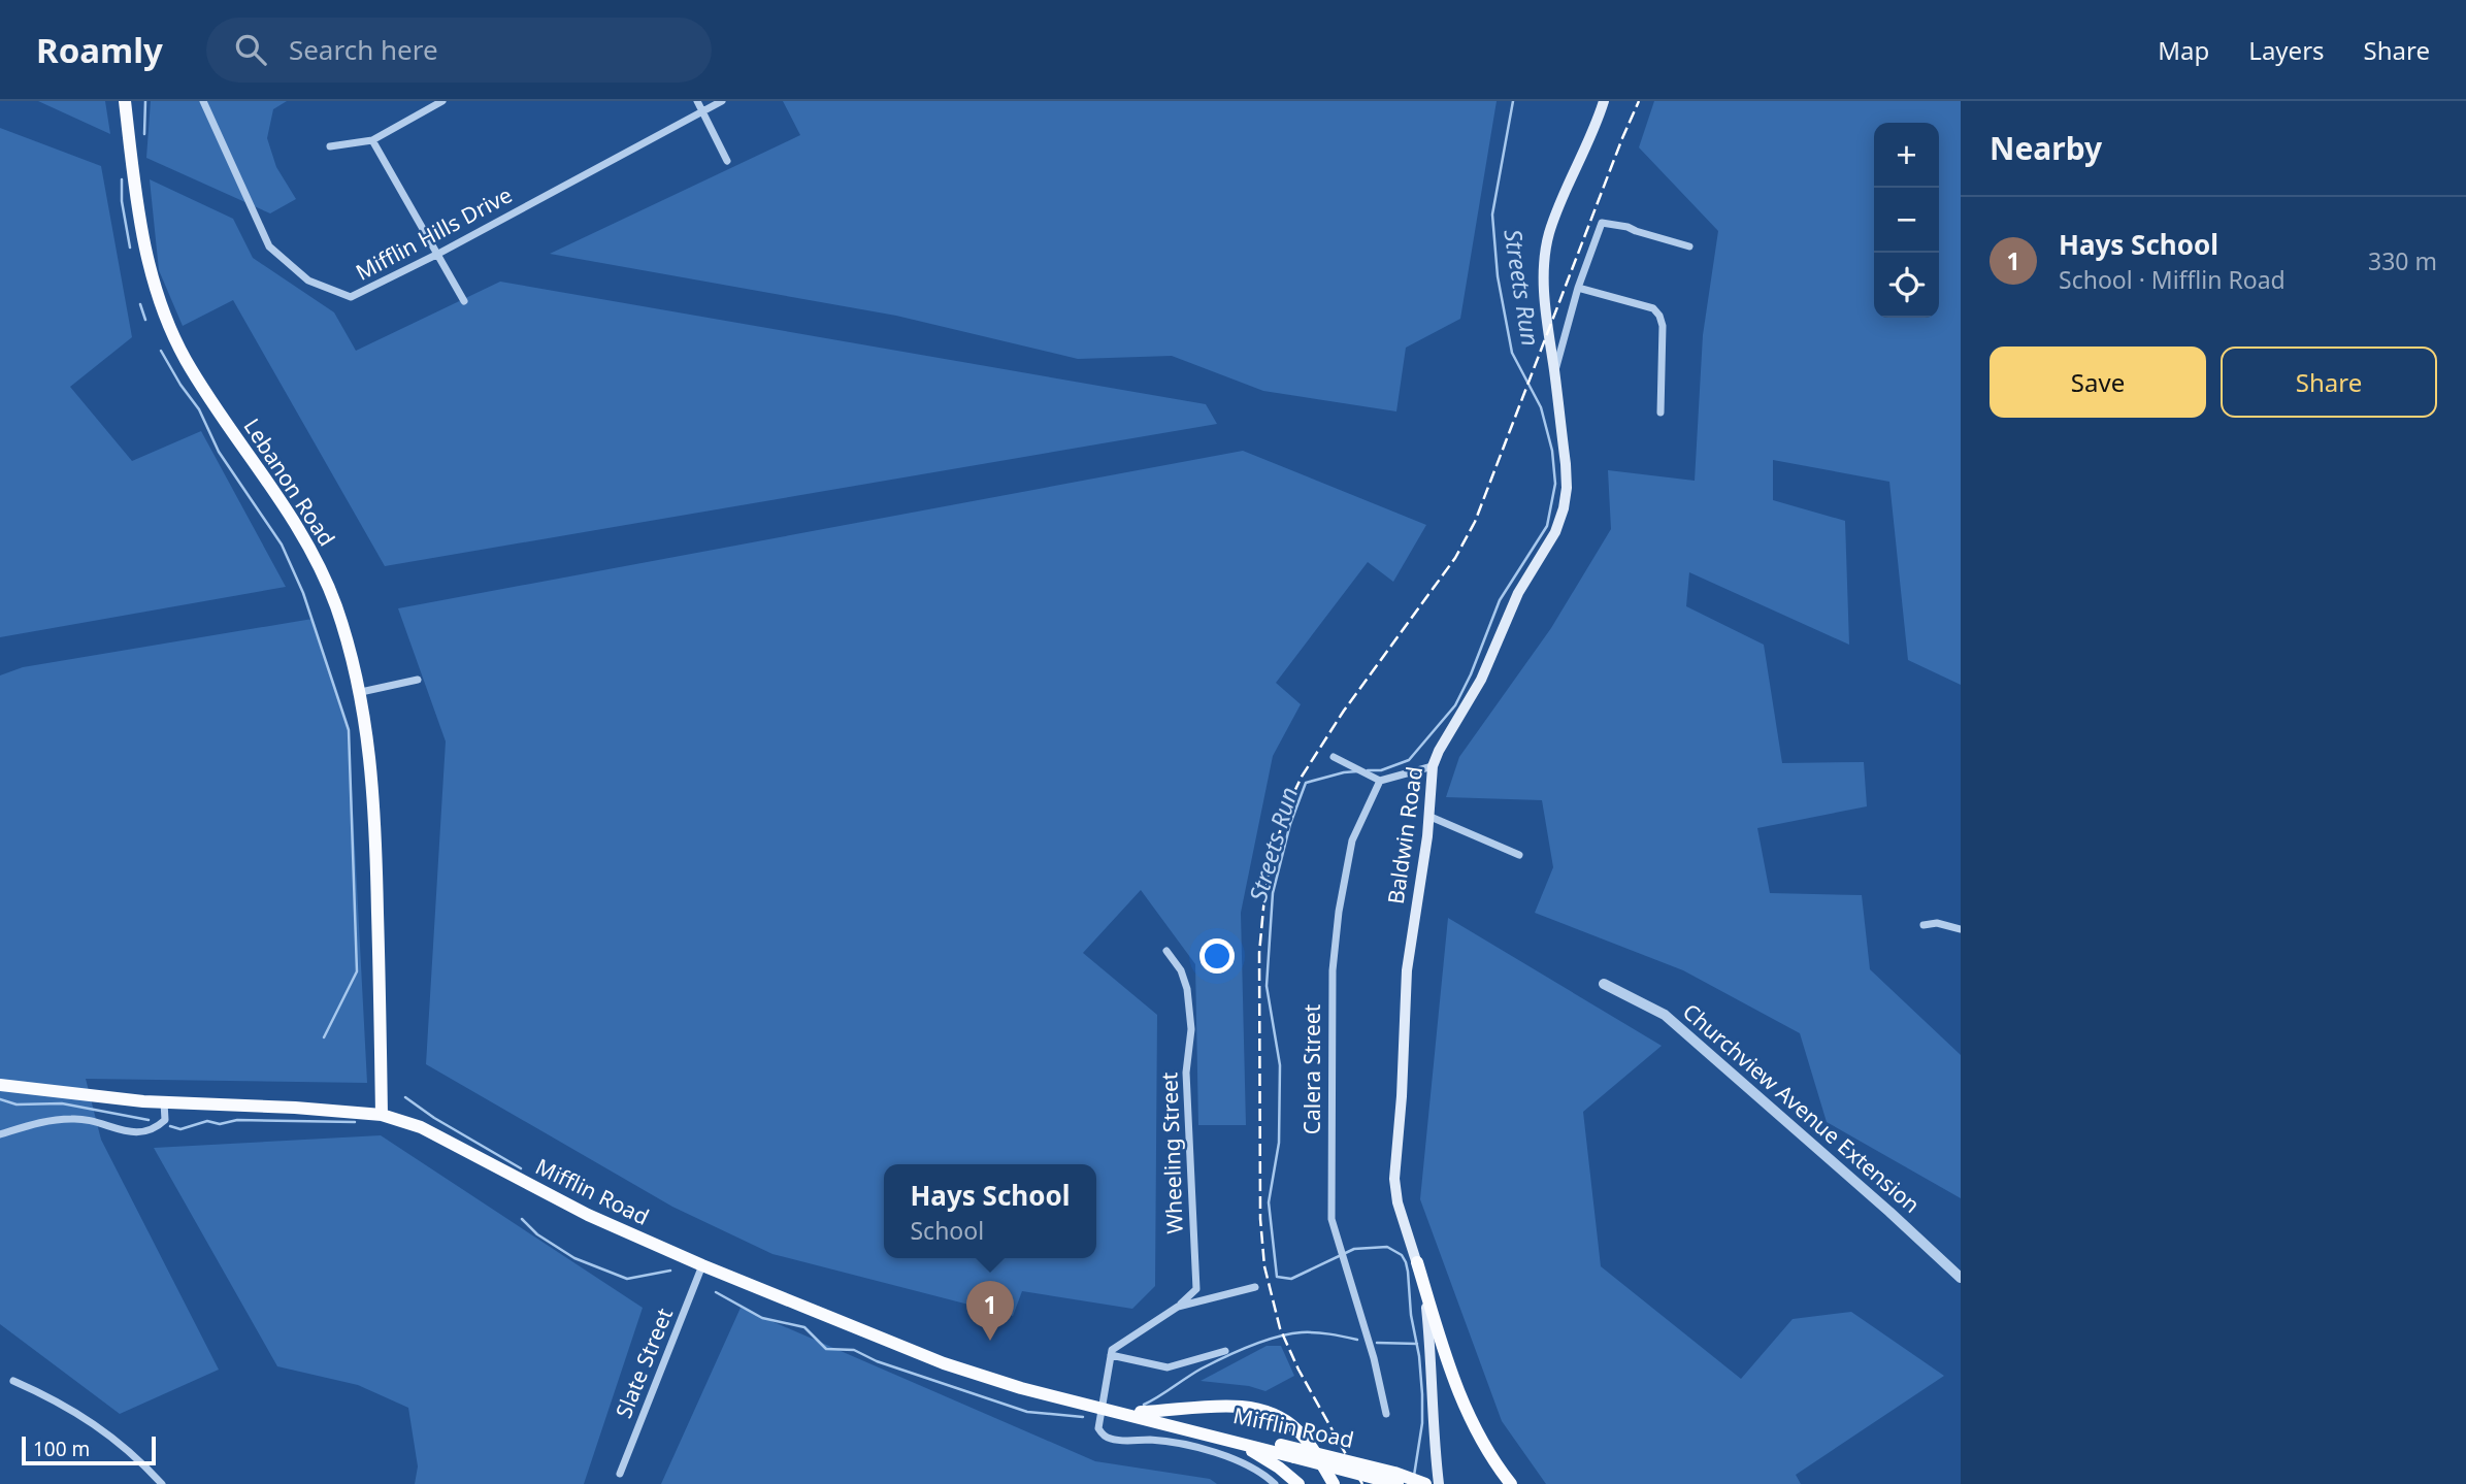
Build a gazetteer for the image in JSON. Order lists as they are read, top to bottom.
{
  "streets": {
    "main road": ["Lebanon Road", "Baldwin Road", "Mifflin Road"],
    "street": [
      "Mifflin Hills Drive",
      "Calera Street",
      "Churchview Avenue Extension",
      "Wheeling Street",
      "Slate Street"
    ]
  },
  "crossings": [
    ["Lebanon Road", "Mifflin Road"],
    ["Mifflin Road", "Slate Street"]
  ],
  "water": ["Streets Run"],
  "scale_bar": "100 m",
  "page": {
    "header": "Roamly",
    "search": "Search here",
    "nav": ["Map", "Layers", "Share"],
    "heading": "Nearby",
    "map_buttons": ["+", "−"],
    "list": [
      {
        "mark": "1",
        "name": "Hays School",
        "note": "School · Mifflin Road",
        "value": "330 m"
      }
    ],
    "buttons": ["Save", "Share"],
    "popup": ["Hays School", "School"],
    "pins": "1",
    "scale": "100 m"
  }
}
